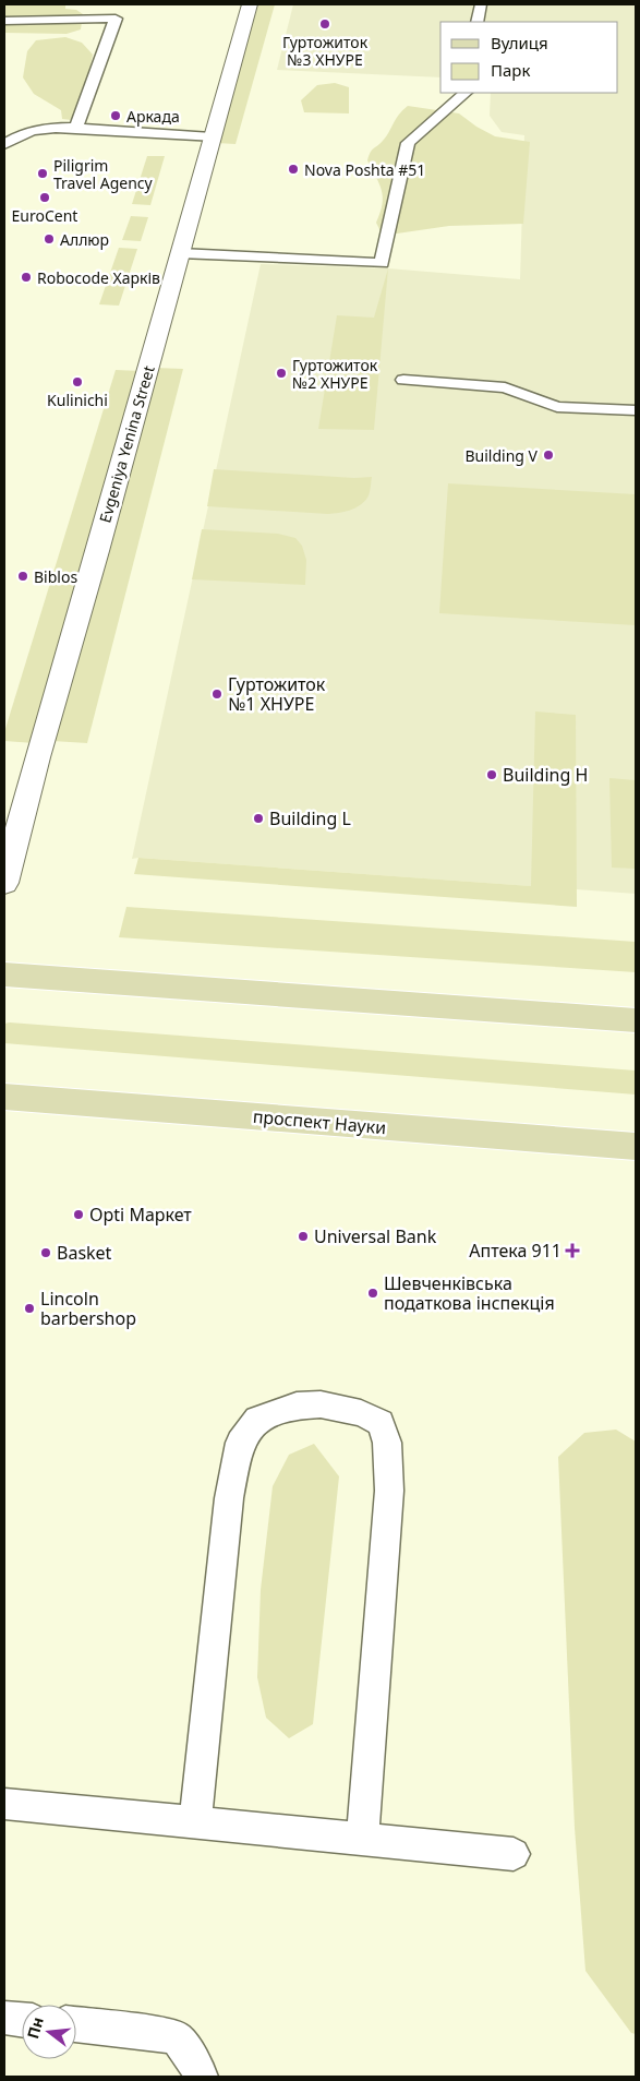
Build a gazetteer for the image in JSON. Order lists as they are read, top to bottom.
{
  "streets": {
    "main road": ["проспект Науки"],
    "street": ["Evgeniya Yenina Street"]
  },
  "places": {
    "other": [
      "Гуртожиток №3 ХНУРЕ",
      "Аркада",
      "Nova Poshta #51",
      "Piligrim Travel Agency",
      "EuroCent",
      "Аллюр",
      "Robocode Харків",
      "Гуртожиток №2 ХНУРЕ",
      "Kulinichi",
      "Building V",
      "Biblos",
      "Гуртожиток №1 ХНУРЕ",
      "Building H",
      "Building L",
      "Opti Маркет",
      "Universal Bank",
      "Basket",
      "Шевченківська податкова інспекція",
      "Lincoln barbershop"
    ],
    "health": ["Аптека 911"]
  },
  "legend": ["Вулиця", "Парк"],
  "north": "left"
}
